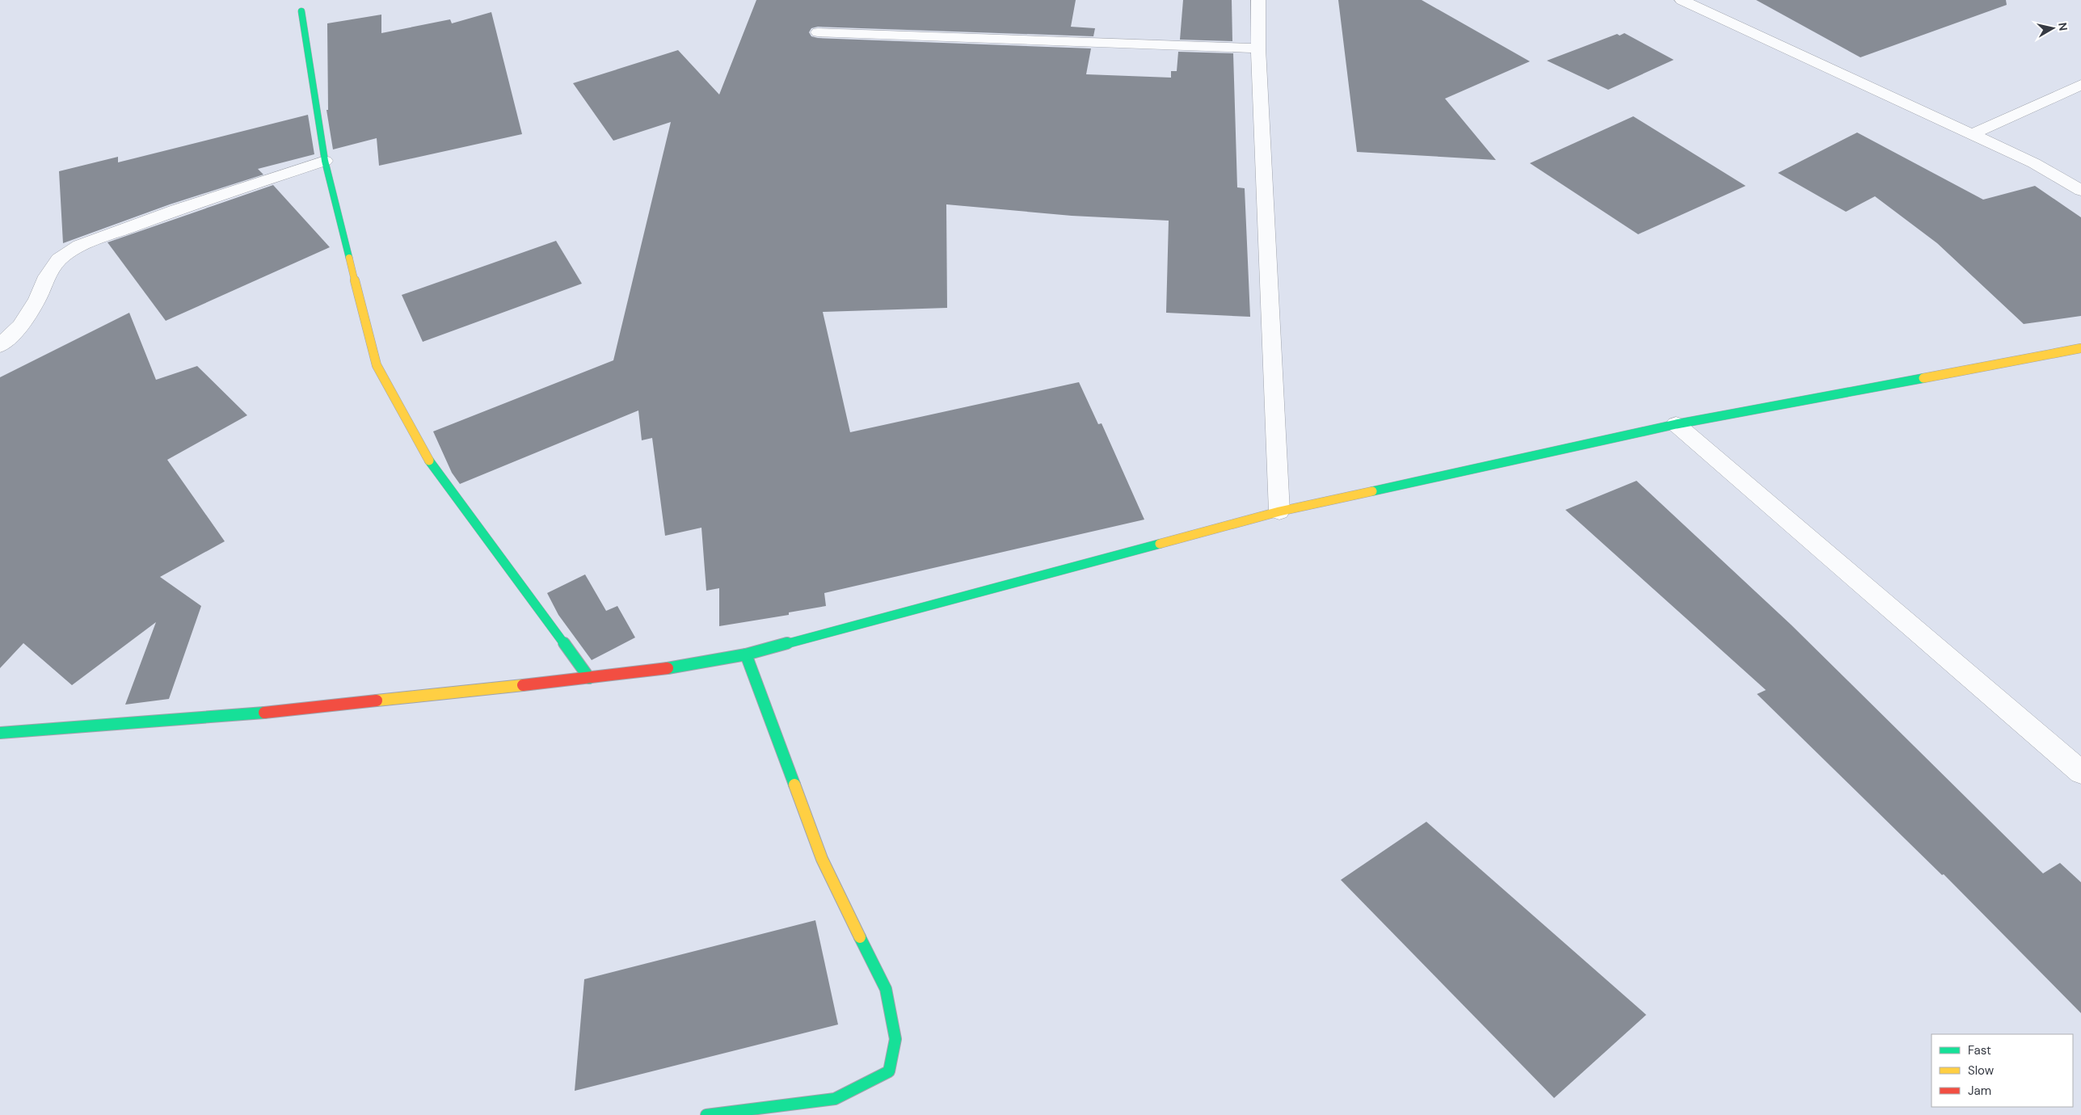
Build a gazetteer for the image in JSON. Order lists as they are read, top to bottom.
{
  "legend": ["Fast", "Slow", "Jam"],
  "north": "right"
}
